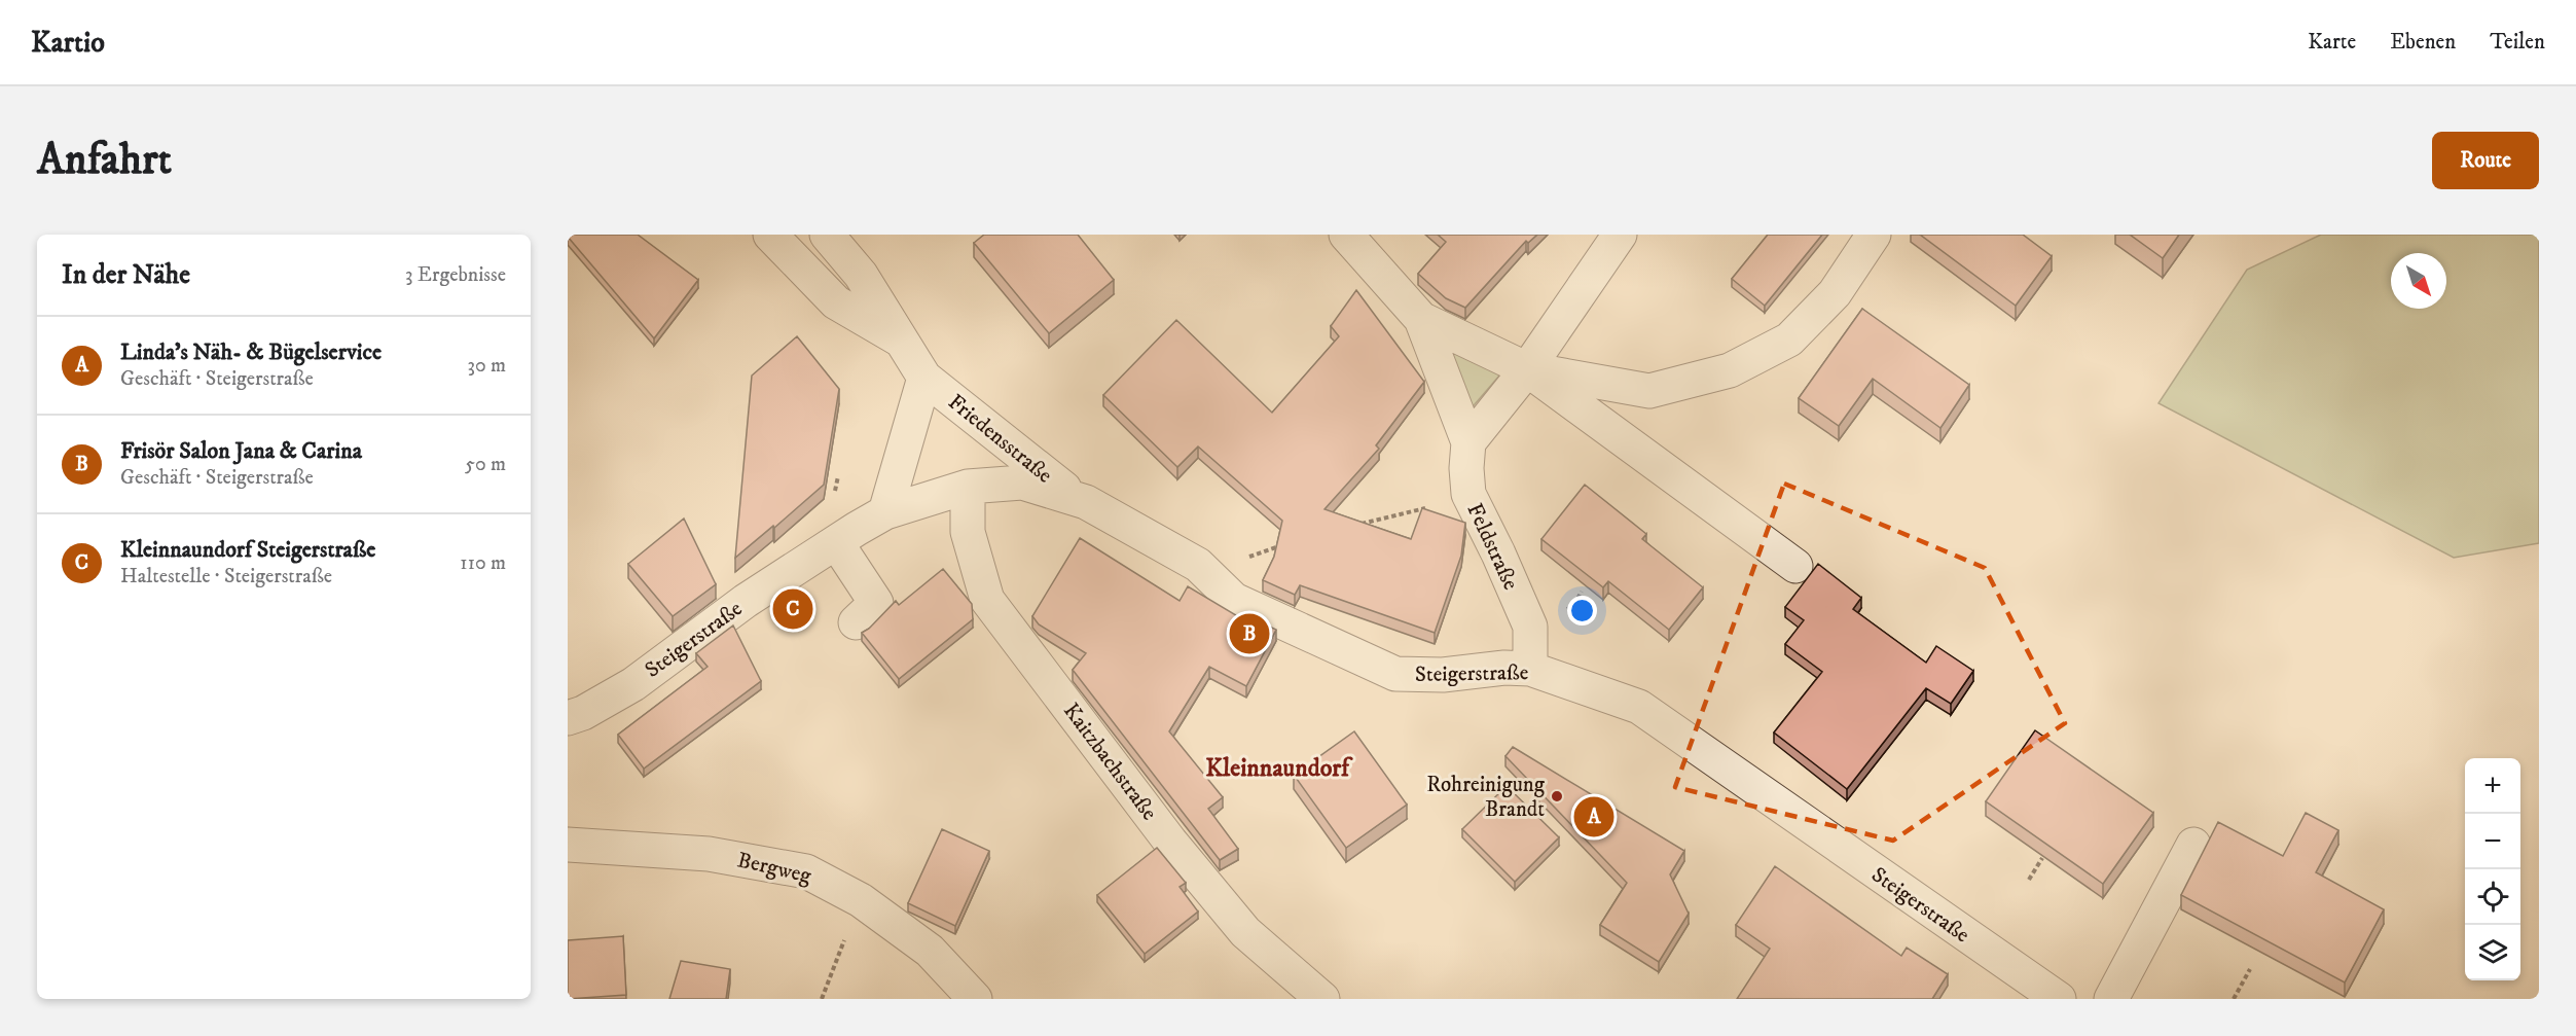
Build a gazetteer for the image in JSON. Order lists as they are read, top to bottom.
{
  "streets": {
    "street": [
      "Friedensstraße",
      "Feldstraße",
      "Steigerstraße",
      "Kaitzbachstraße",
      "Bergweg"
    ]
  },
  "crossings": [
    ["Friedensstraße", "Steigerstraße"],
    ["Feldstraße", "Steigerstraße"],
    ["Steigerstraße", "Kaitzbachstraße"]
  ],
  "districts": ["Kleinnaundorf"],
  "places": ["Rohreinigung Brandt"],
  "north": "bottom right",
  "page": {
    "header": "Kartio",
    "nav": ["Karte", "Ebenen", "Teilen"],
    "buttons": "Route",
    "title": "Anfahrt",
    "heading": ["In der Nähe", "3 Ergebnisse"],
    "list": [
      {
        "mark": "A",
        "name": "Linda's Näh- & Bügelservice",
        "note": "Geschäft · Steigerstraße",
        "value": "30 m"
      },
      {
        "mark": "B",
        "name": "Frisör Salon Jana & Carina",
        "note": "Geschäft · Steigerstraße",
        "value": "50 m"
      },
      {
        "mark": "C",
        "name": "Kleinnaundorf Steigerstraße",
        "note": "Haltestelle · Steigerstraße",
        "value": "110 m"
      }
    ],
    "pins": ["C", "B", "A"],
    "map_buttons": ["+", "−"]
  }
}
